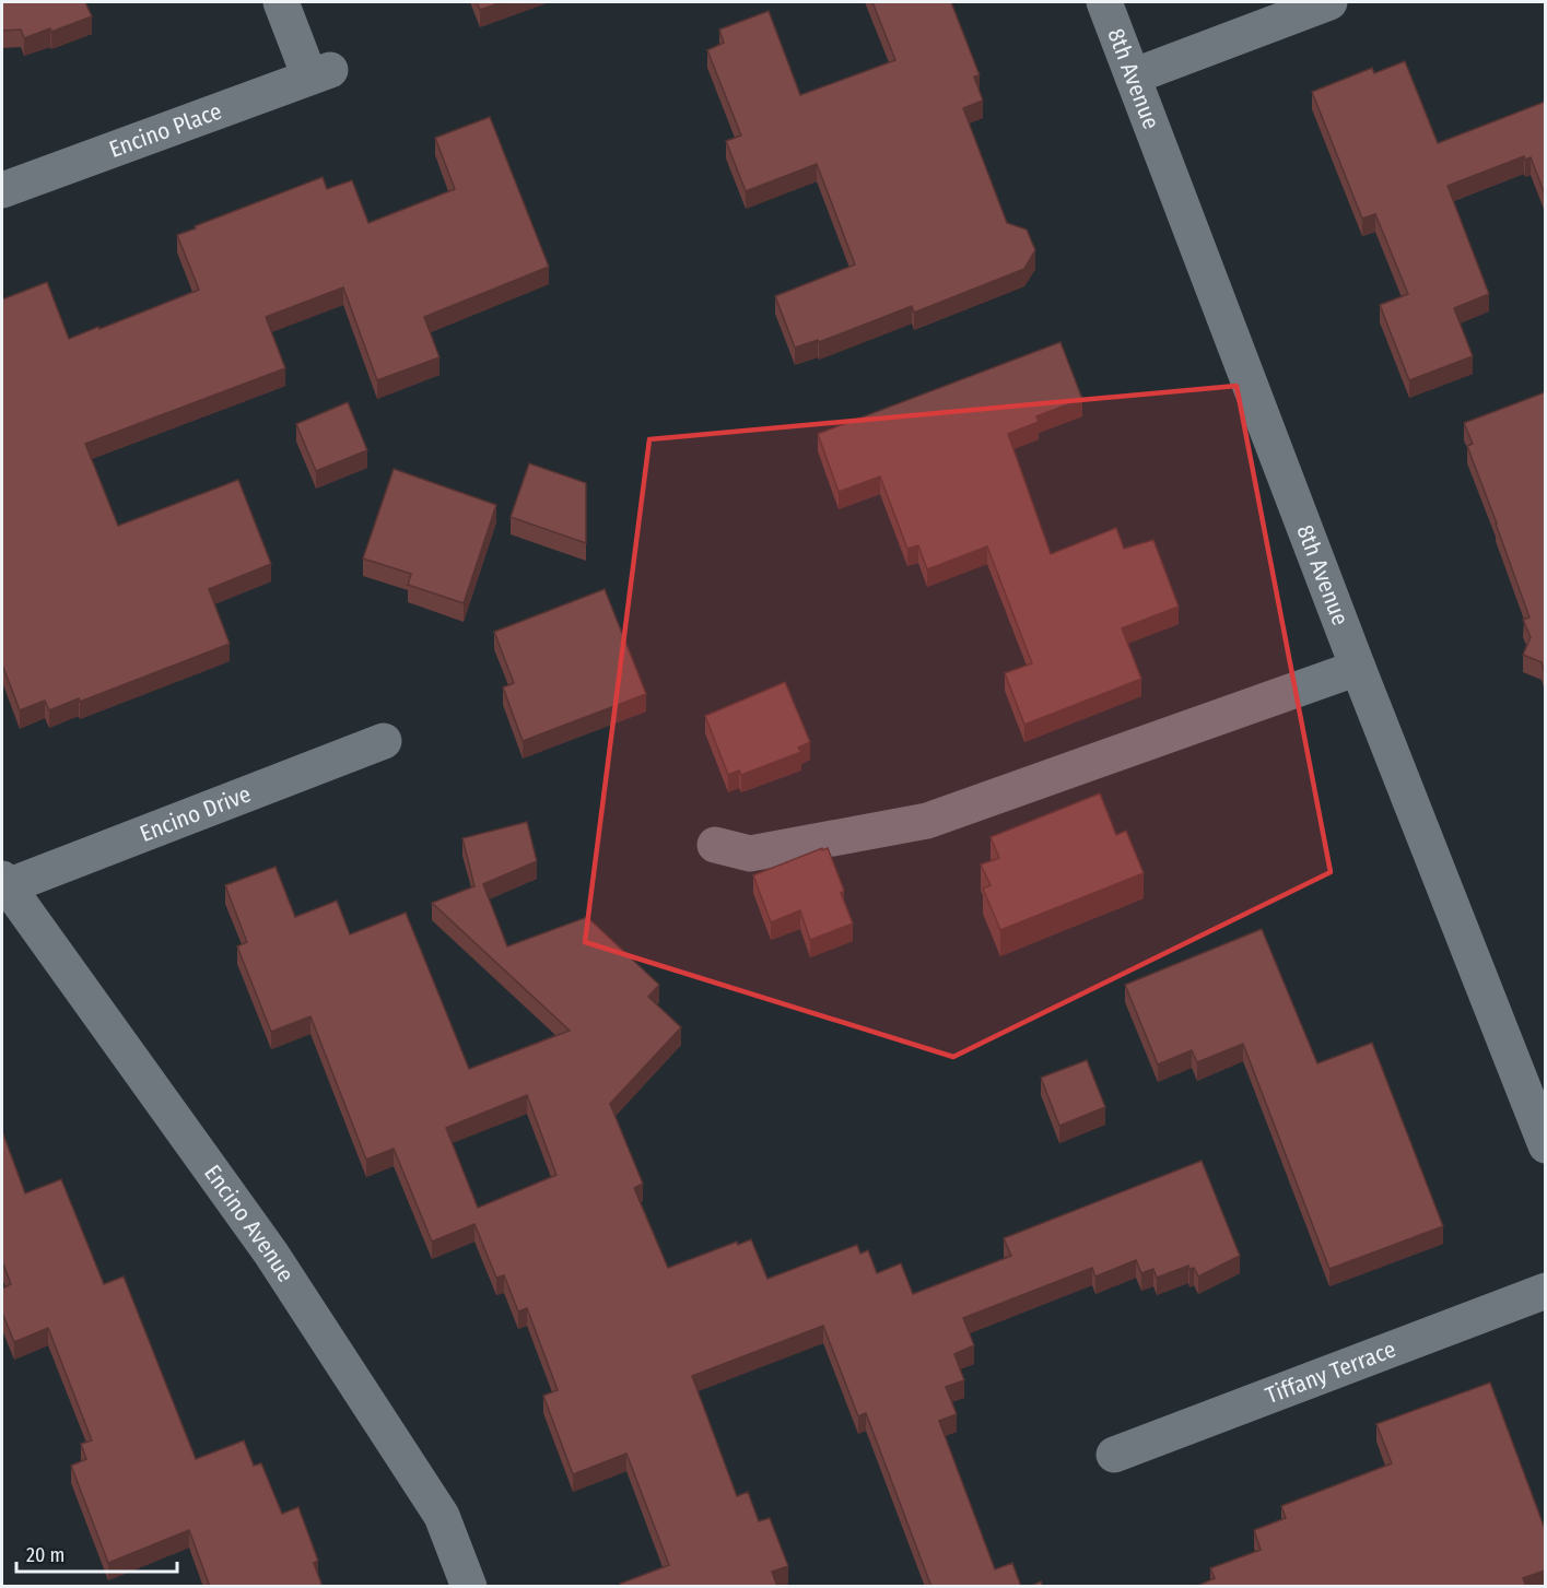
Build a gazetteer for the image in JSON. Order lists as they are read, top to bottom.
{
  "streets": {
    "street": [
      "8th Avenue",
      "Encino Place",
      "Encino Drive",
      "Encino Avenue",
      "Tiffany Terrace"
    ]
  },
  "crossings": [
    ["Encino Drive", "Encino Avenue"]
  ],
  "scale_bar": "20 m"
}
